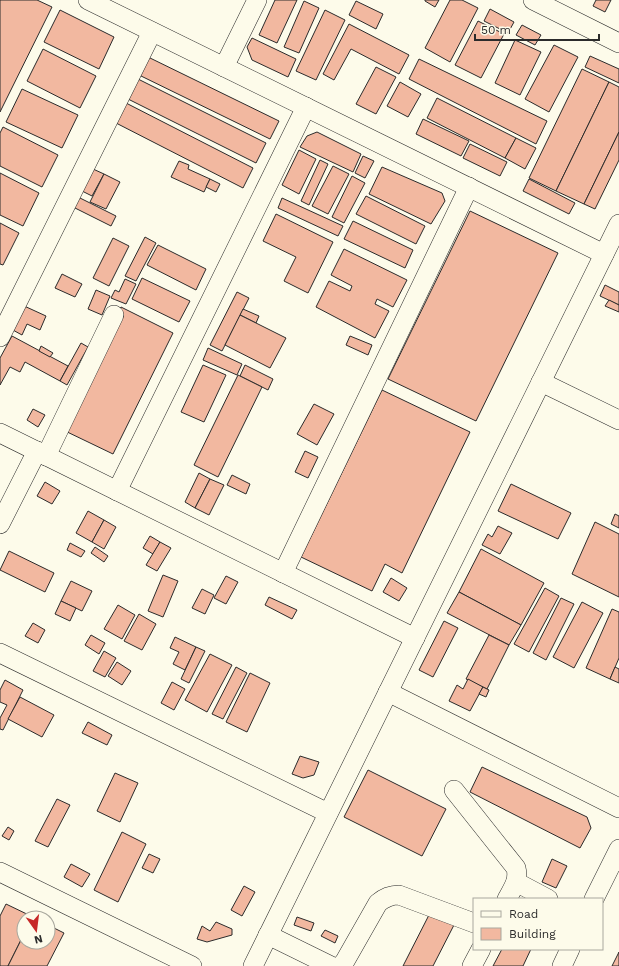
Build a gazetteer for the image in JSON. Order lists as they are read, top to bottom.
{
  "legend": ["Road", "Building"],
  "scale_bar": "50 m",
  "north": "bottom"
}
